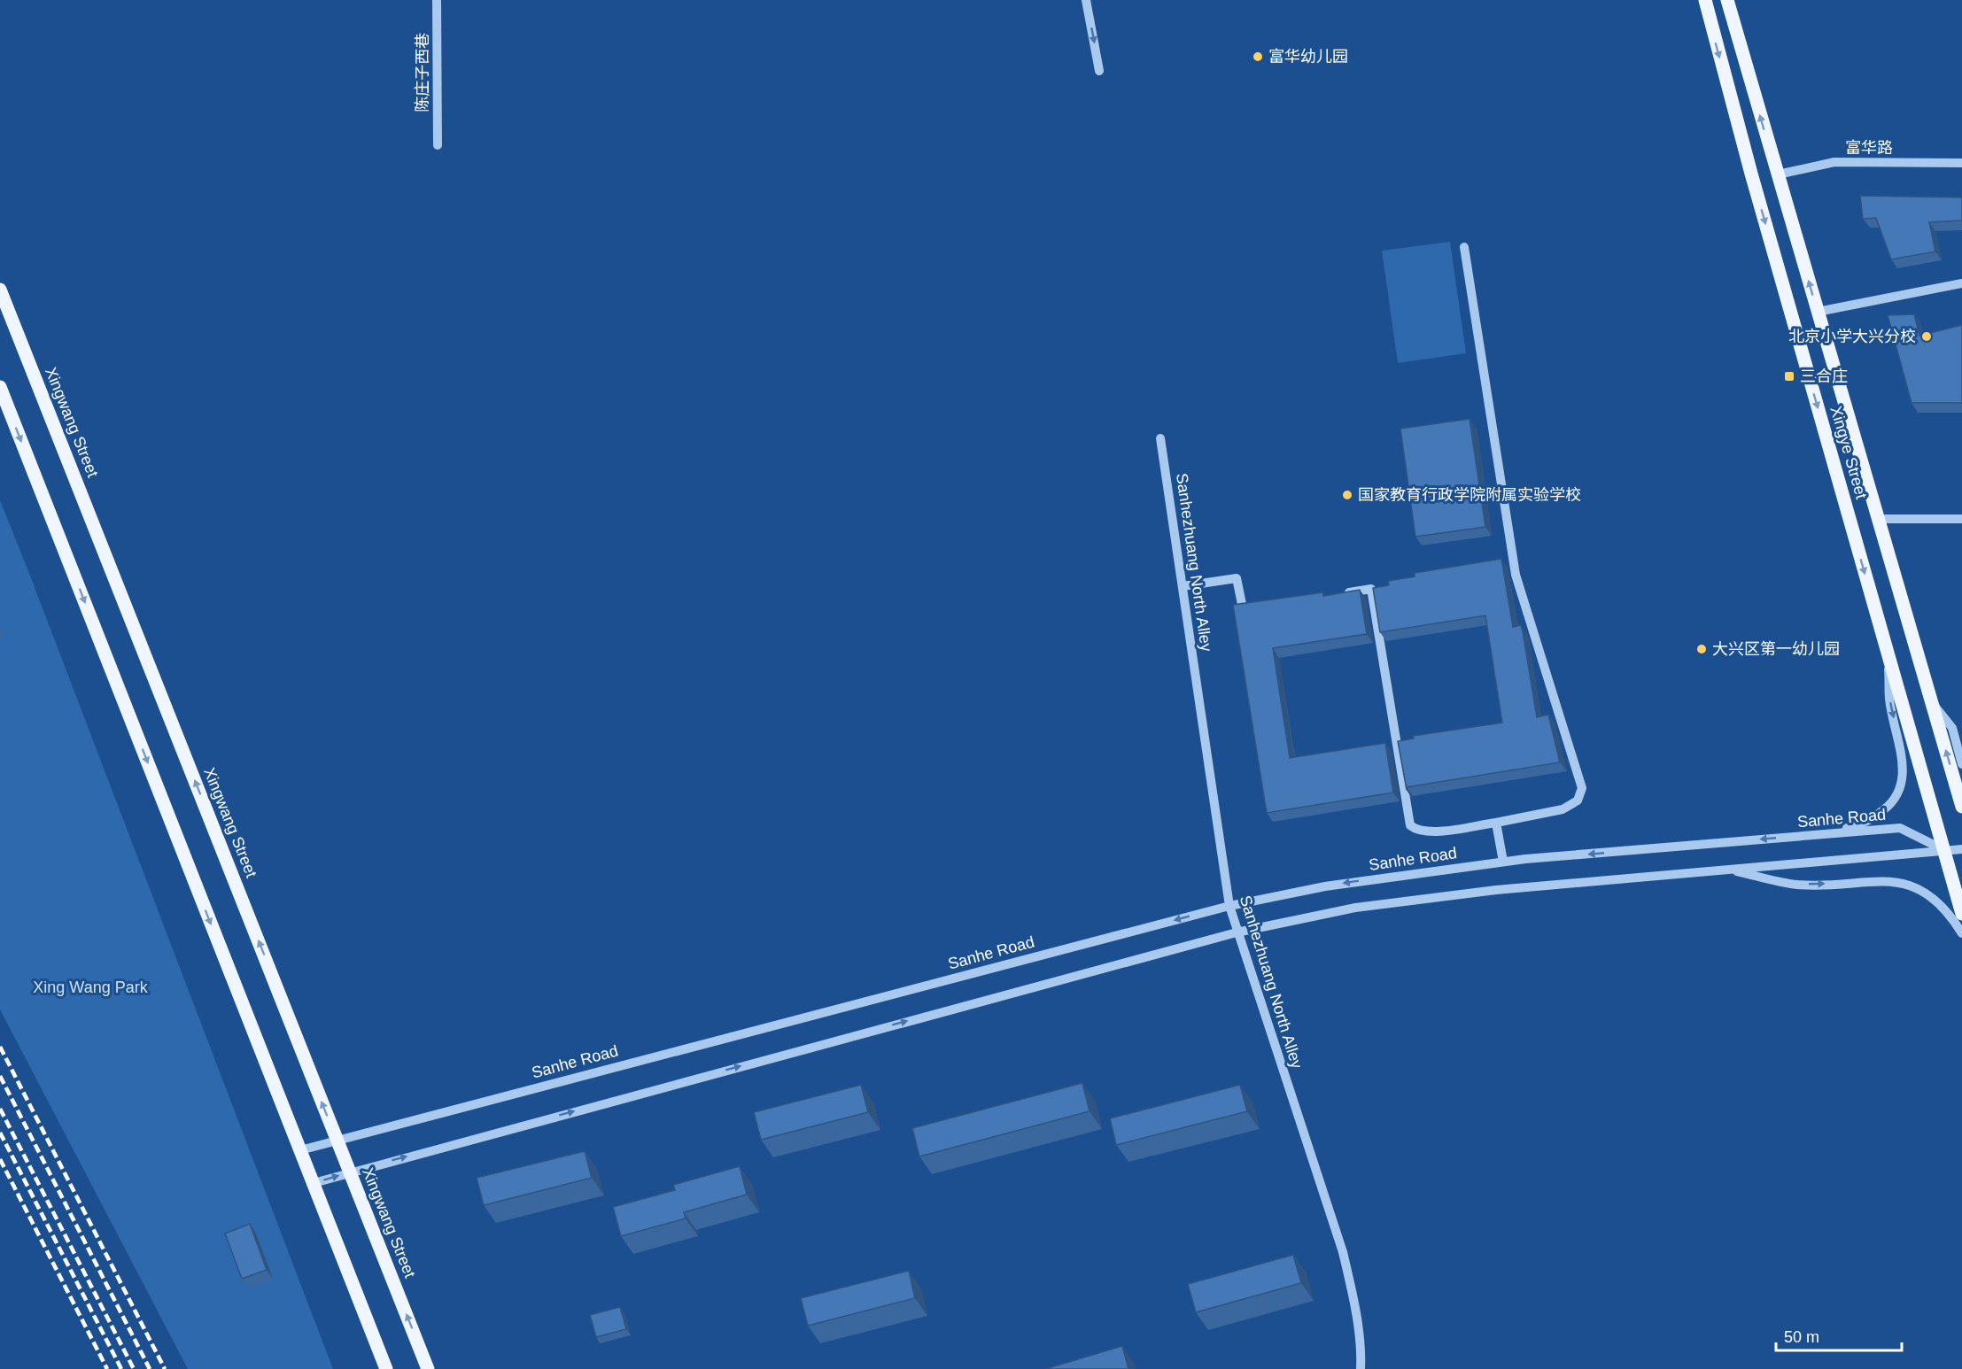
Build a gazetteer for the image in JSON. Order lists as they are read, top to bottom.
{
  "streets": {
    "main road": ["Xingwang Street", "Xingye Street"],
    "street": [
      "陈庄子西巷",
      "富华路",
      "Sanhezhuang North Alley",
      "Sanhe Road"
    ]
  },
  "crossings": [
    ["富华路", "Xingye Street"],
    ["Xingwang Street", "Sanhe Road"],
    ["Xingye Street", "Sanhe Road"],
    ["Sanhezhuang North Alley", "Sanhe Road"]
  ],
  "parks": ["Xing Wang Park"],
  "places": {
    "other": [
      "富华幼儿园",
      "北京小学大兴分校",
      "国家教育行政学院附属实验学校",
      "大兴区第一幼儿园"
    ],
    "transit": ["三合庄"]
  },
  "scale_bar": "50 m"
}
